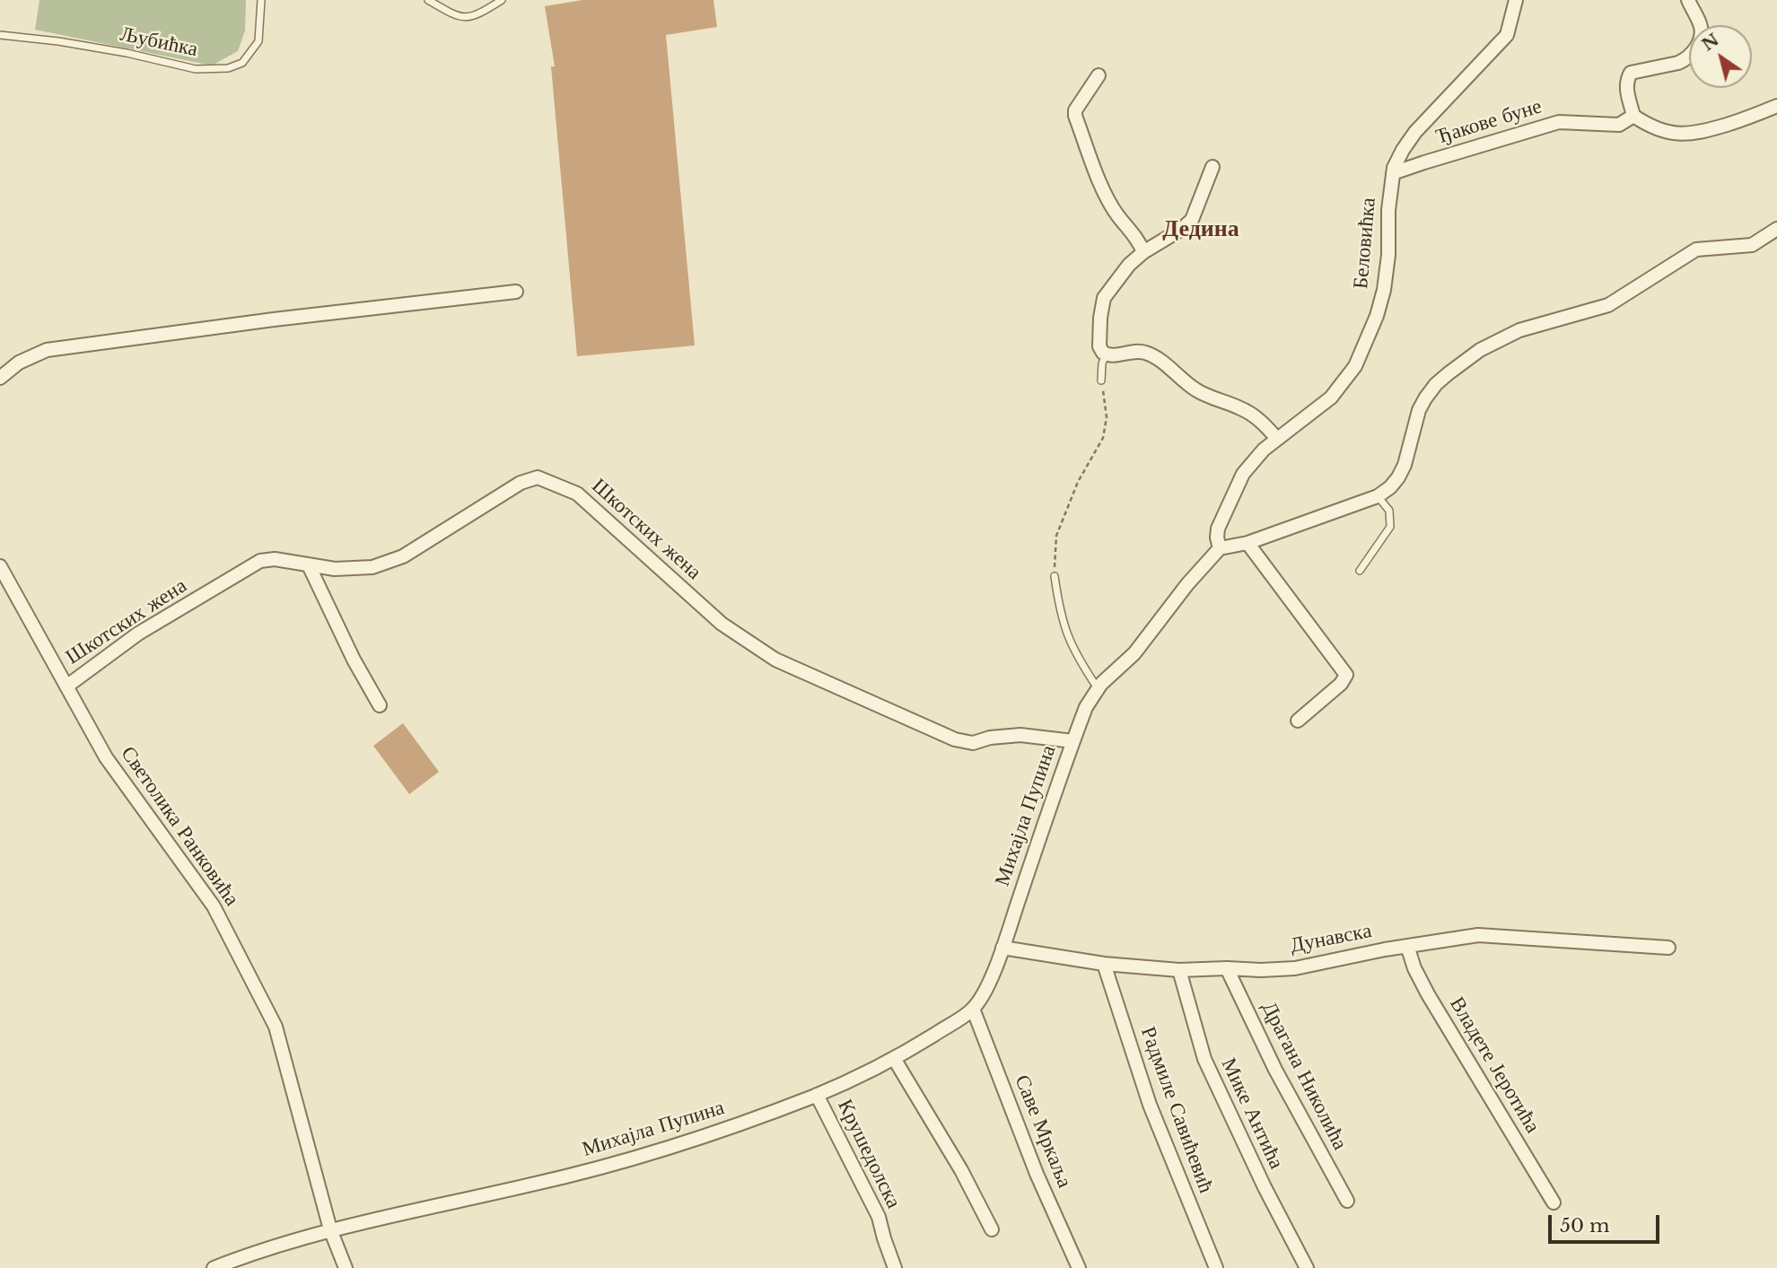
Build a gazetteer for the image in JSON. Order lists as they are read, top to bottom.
{
  "streets": {
    "street": [
      "Ђакове буне",
      "Беловићка",
      "Шкотских жена",
      "Михајла Пупина",
      "Светолика Ранковића",
      "Дунавска",
      "Владете Јеротића",
      "Драгана Николића",
      "Радмиле Савићевић",
      "Мике Антића",
      "Саве Мркаља",
      "Крушедолска"
    ],
    "lane": ["Љубићка"]
  },
  "crossings": [
    ["Ђакове буне", "Беловићка"],
    ["Беловићка", "Михајла Пупина"],
    ["Шкотских жена", "Михајла Пупина"],
    ["Шкотских жена", "Светолика Ранковића"],
    ["Михајла Пупина", "Светолика Ранковића"],
    ["Михајла Пупина", "Дунавска"],
    ["Михајла Пупина", "Саве Мркаља"],
    ["Михајла Пупина", "Крушедолска"],
    ["Дунавска", "Владете Јеротића"],
    ["Дунавска", "Драгана Николића"],
    ["Дунавска", "Радмиле Савићевић"],
    ["Дунавска", "Мике Антића"]
  ],
  "districts": ["Дедина"],
  "scale_bar": "50 m",
  "north": "top left"
}
